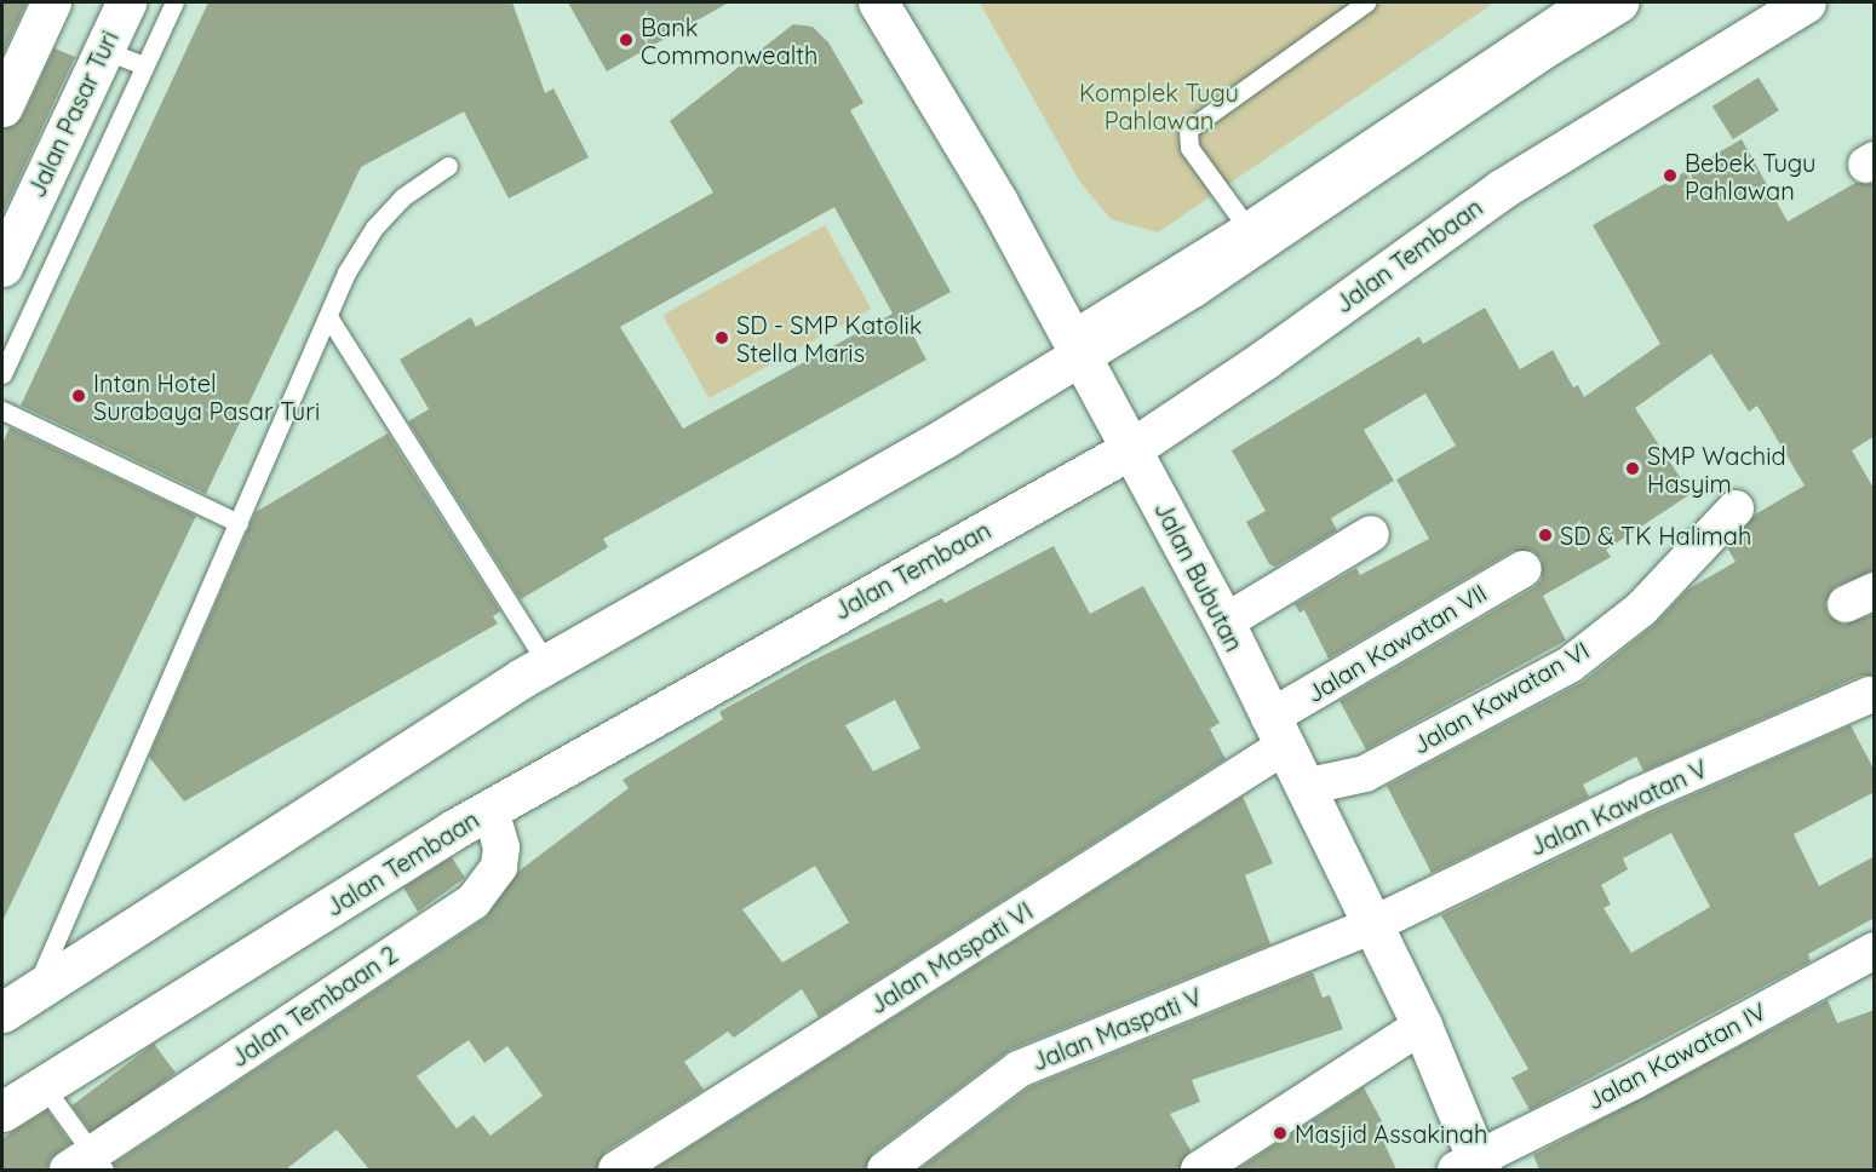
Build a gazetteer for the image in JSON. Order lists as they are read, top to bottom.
{
  "streets": {
    "main road": ["Jalan Pasar Turi", "Jalan Tembaan", "Jalan Bubutan"],
    "street": [
      "Jalan Kawatan VII",
      "Jalan Kawatan VI",
      "Jalan Kawatan V",
      "Jalan Maspati VI",
      "Jalan Tembaan 2",
      "Jalan Maspati V",
      "Jalan Kawatan IV"
    ]
  },
  "crossings": [
    ["Jalan Tembaan", "Jalan Bubutan"],
    ["Jalan Tembaan", "Jalan Tembaan 2"],
    ["Jalan Bubutan", "Jalan Kawatan VII"],
    ["Jalan Bubutan", "Jalan Kawatan VI"],
    ["Jalan Bubutan", "Jalan Kawatan V"],
    ["Jalan Bubutan", "Jalan Maspati VI"],
    ["Jalan Bubutan", "Jalan Maspati V"],
    ["Jalan Bubutan", "Jalan Kawatan IV"],
    ["Jalan Kawatan VII", "Jalan Maspati VI"],
    ["Jalan Kawatan V", "Jalan Maspati V"]
  ],
  "parks": ["Komplek Tugu Pahlawan"],
  "places": [
    "Bank Commonwealth",
    "Bebek Tugu Pahlawan",
    "SD - SMP Katolik Stella Maris",
    "Intan Hotel Surabaya Pasar Turi",
    "SMP Wachid Hasyim",
    "SD & TK Halimah",
    "Masjid Assakinah"
  ]
}
